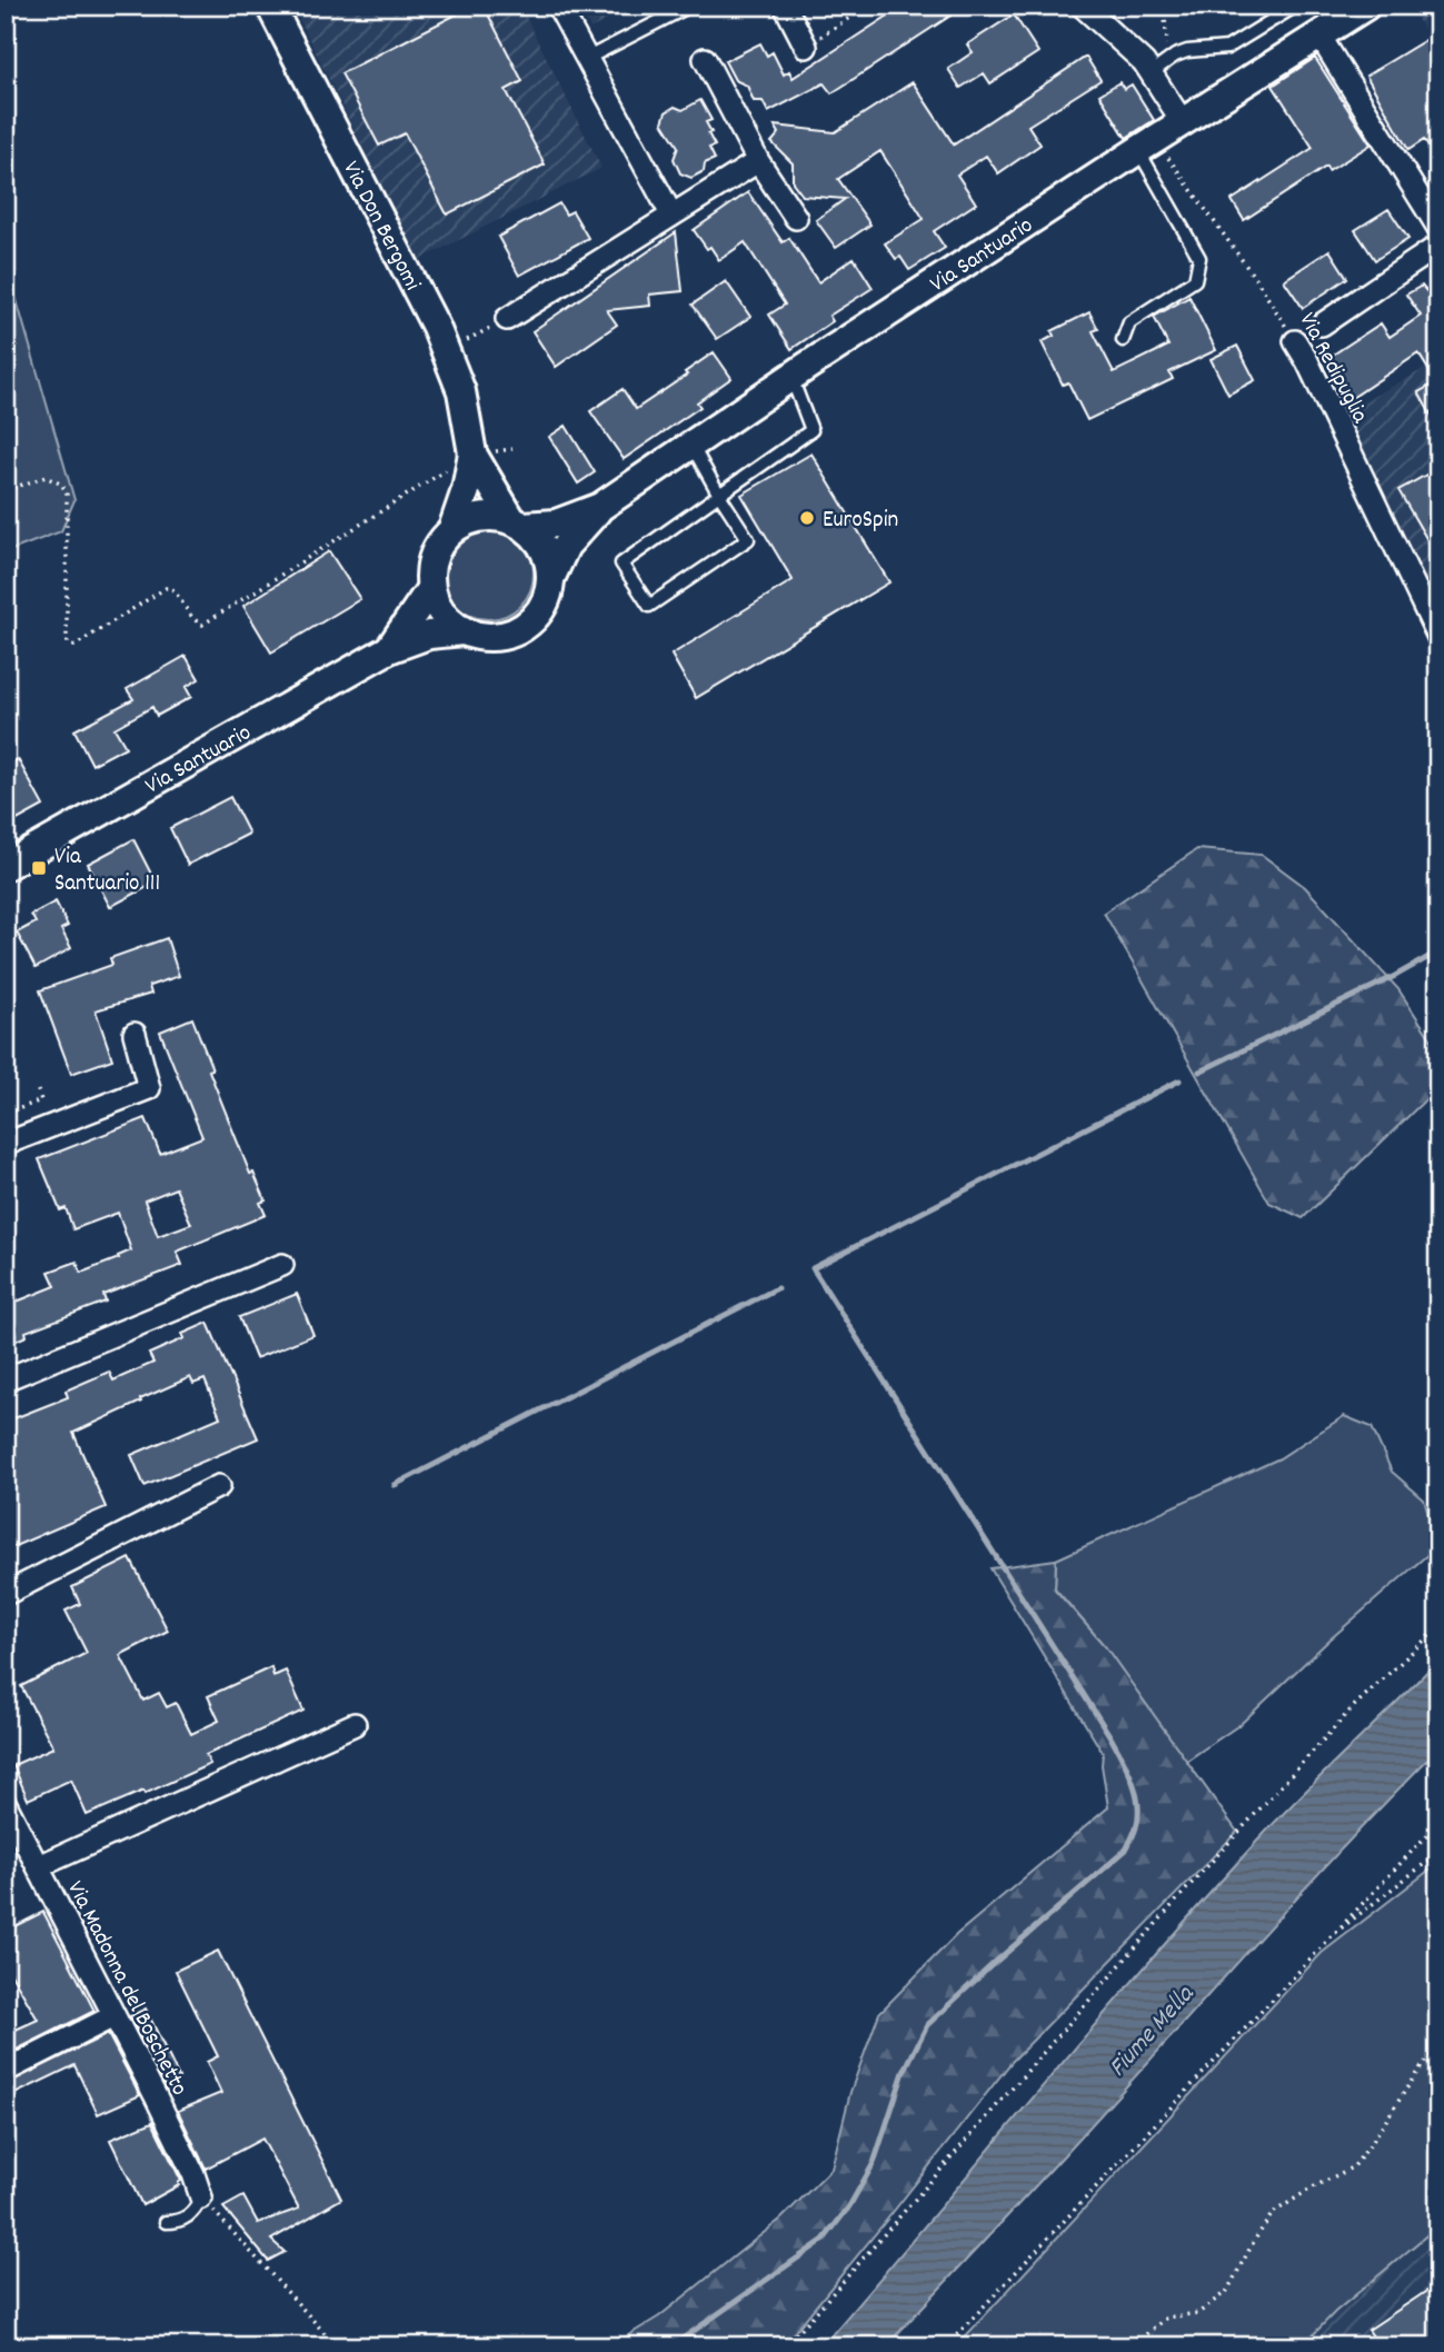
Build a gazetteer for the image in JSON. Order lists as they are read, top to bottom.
{
  "streets": {
    "street": [
      "Via Don Bergomi",
      "Via Santuario",
      "Via Redipuglia",
      "Via Madonna del Boschetto"
    ]
  },
  "crossings": [
    ["Via Don Bergomi", "Via Santuario"],
    ["Via Santuario", "Via Redipuglia"]
  ],
  "water": ["Fiume Mella"],
  "places": {
    "other": ["EuroSpin"],
    "transit": ["Via Santuario 111"]
  }
}
